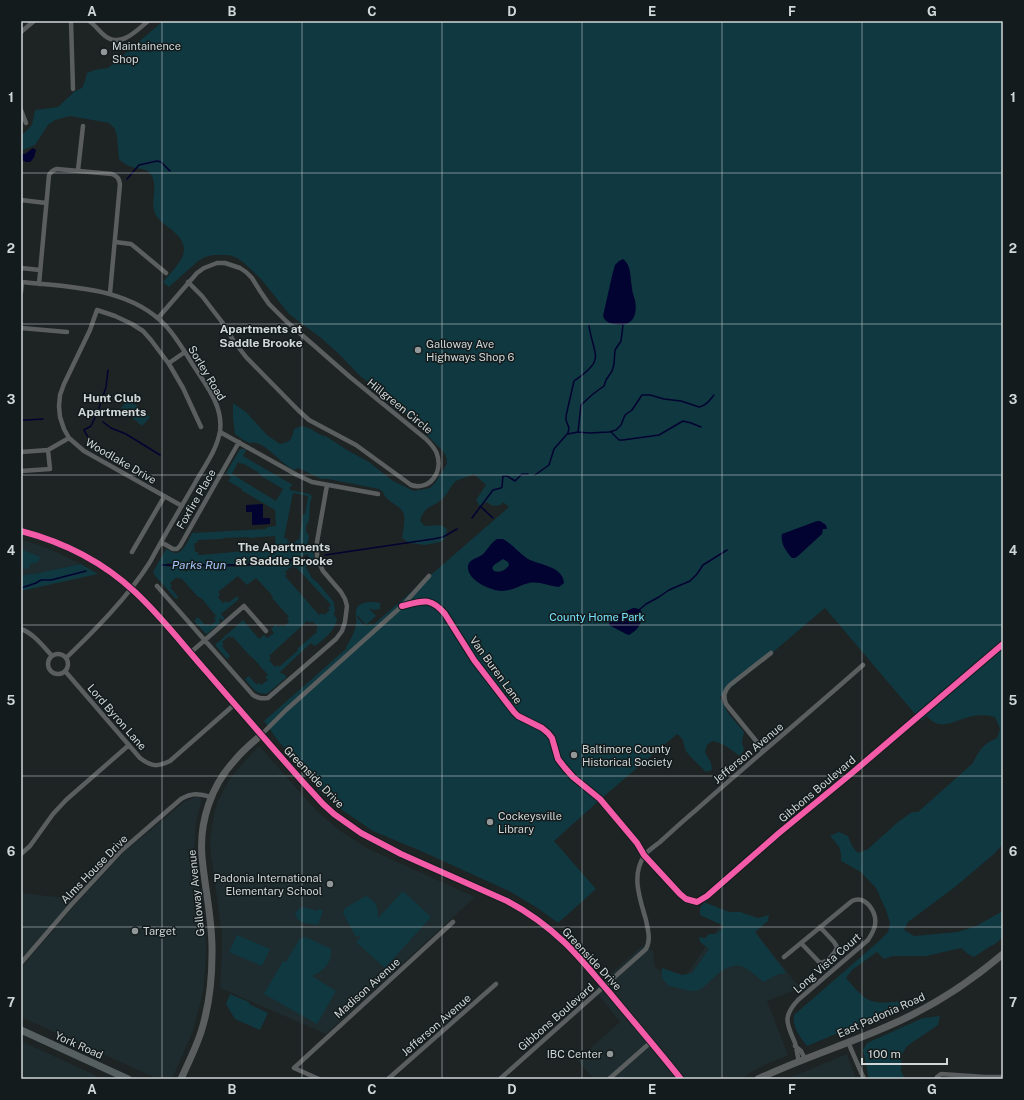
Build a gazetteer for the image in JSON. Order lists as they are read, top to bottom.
{
  "streets": {
    "main road": ["York Road"],
    "street": [
      "Sorley Road",
      "Hillgreen Circle",
      "Woodlake Drive",
      "Foxfire Place",
      "Van Buren Lane",
      "Lord Byron Lane",
      "Jefferson Avenue",
      "Greenside Drive",
      "Gibbons Boulevard",
      "Alms House Drive",
      "Galloway Avenue",
      "Long Vista Court",
      "Madison Avenue",
      "East Padonia Road"
    ]
  },
  "crossings": [
    ["Sorley Road", "Hillgreen Circle"],
    ["Sorley Road", "Woodlake Drive"],
    ["Sorley Road", "Foxfire Place"],
    ["Sorley Road", "Lord Byron Lane"],
    ["Sorley Road", "Greenside Drive"],
    ["Van Buren Lane", "Jefferson Avenue"],
    ["Van Buren Lane", "Gibbons Boulevard"],
    ["Van Buren Lane", "Galloway Avenue"],
    ["Lord Byron Lane", "Greenside Drive"],
    ["Jefferson Avenue", "Gibbons Boulevard"],
    ["Greenside Drive", "Gibbons Boulevard"],
    ["Greenside Drive", "Galloway Avenue"],
    ["Alms House Drive", "Galloway Avenue"],
    ["Long Vista Court", "East Padonia Road"]
  ],
  "districts": ["Apartments at Saddle Brooke", "Hunt Club Apartments", "The Apartments at Saddle Brooke"],
  "water": ["Parks Run"],
  "parks": ["County Home Park"],
  "places": [
    "Maintainence Shop",
    "Galloway Ave Highways Shop 6",
    "Baltimore County Historical Society",
    "Cockeysville Library",
    "Padonia International Elementary School",
    "Target",
    "IBC Center"
  ],
  "scale_bar": "100 m",
  "grid": {
    "columns": [
      "A",
      "B",
      "C",
      "D",
      "E",
      "F",
      "G"
    ],
    "rows": [
      "1",
      "2",
      "3",
      "4",
      "5",
      "6",
      "7"
    ]
  }
}
